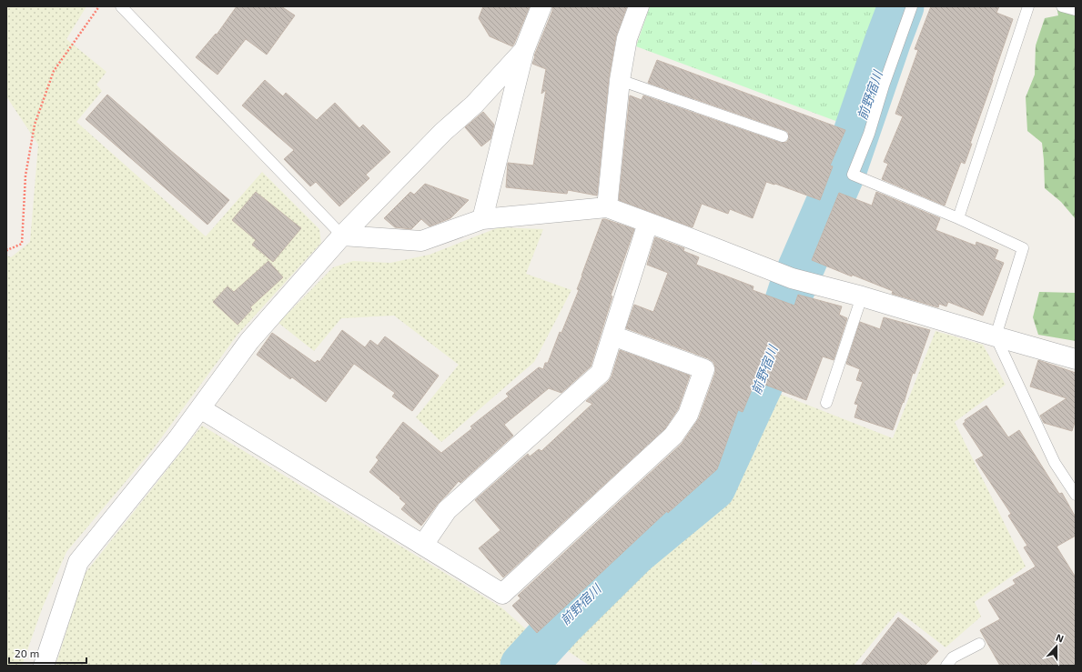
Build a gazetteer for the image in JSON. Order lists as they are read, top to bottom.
{
  "water": ["前野宿川"],
  "scale_bar": "20 m",
  "north": "top"
}
